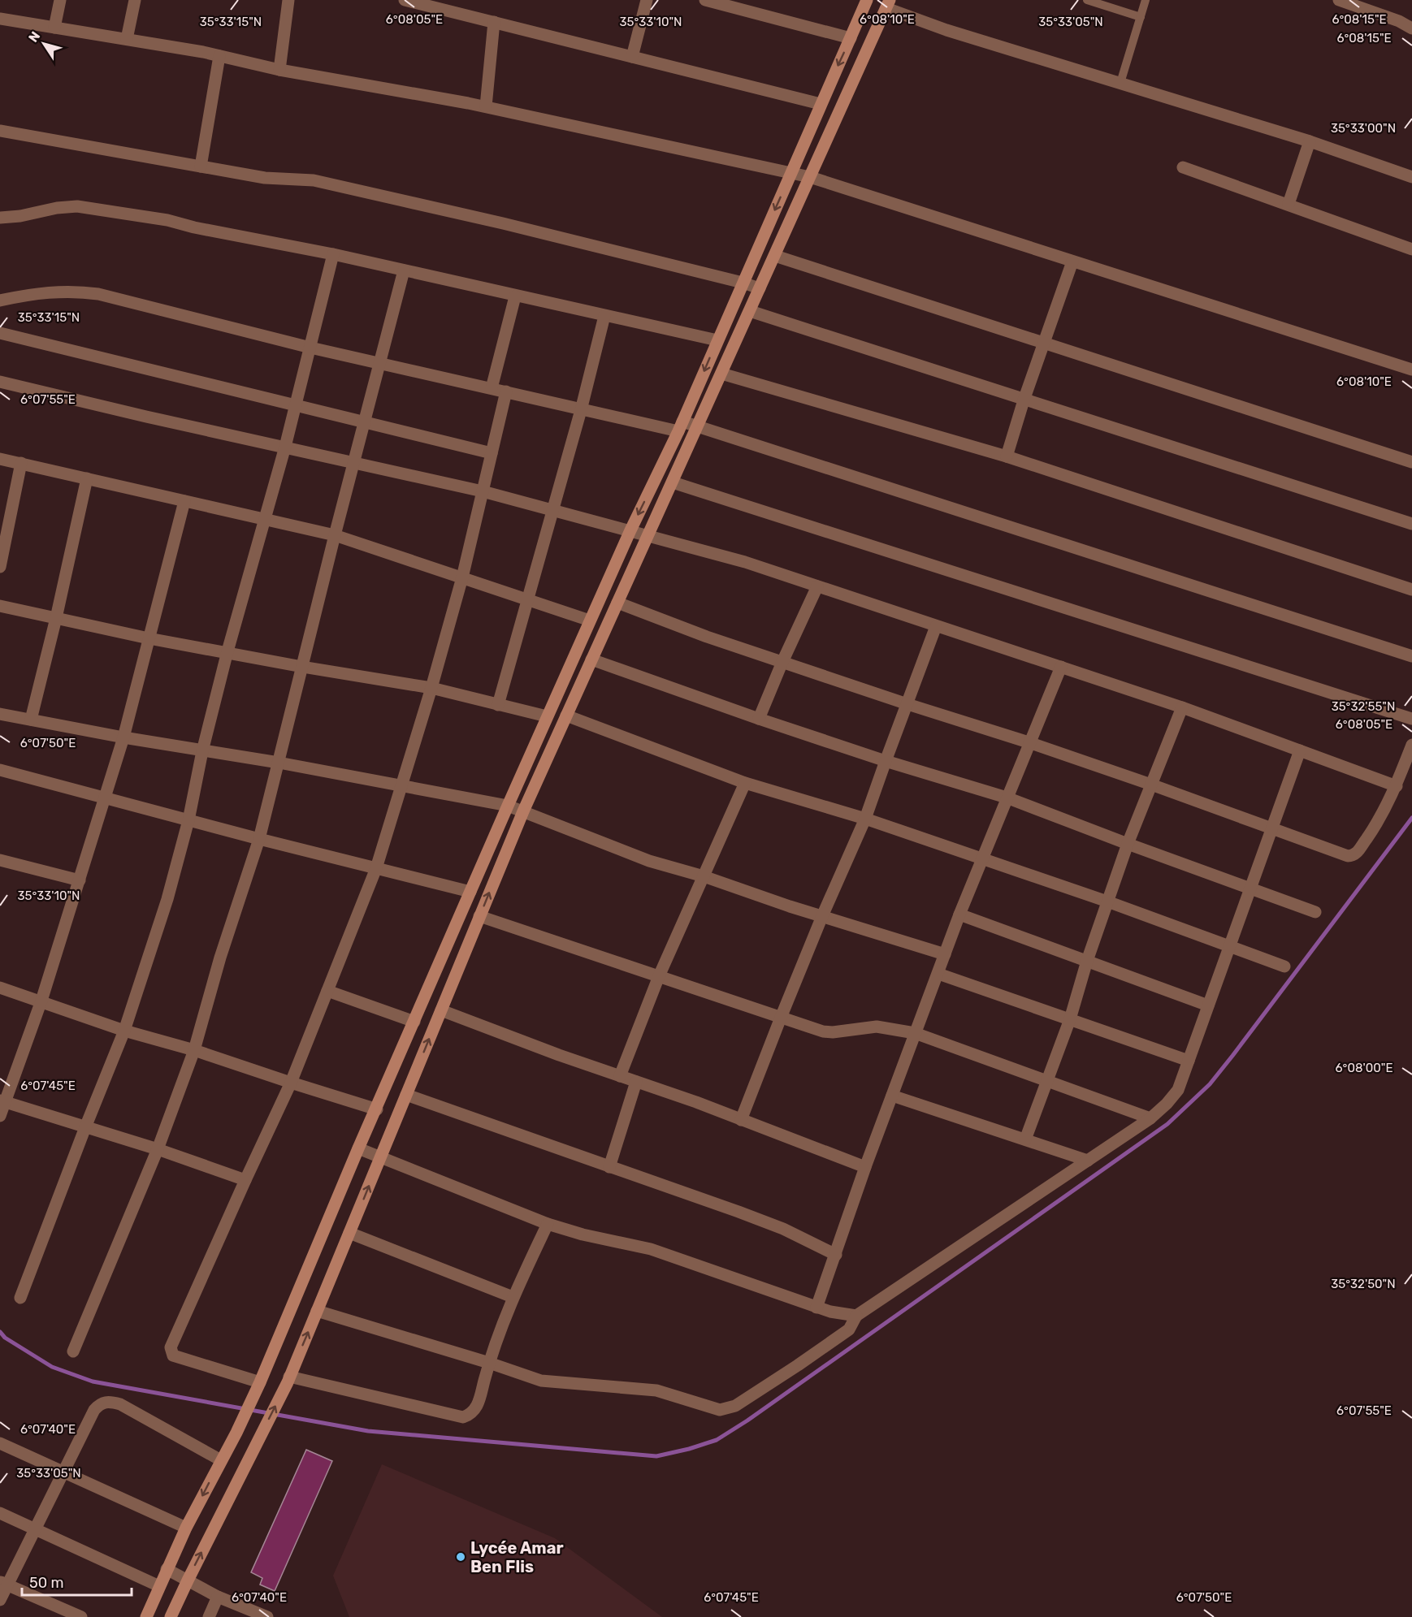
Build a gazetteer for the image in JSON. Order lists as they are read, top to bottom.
{
  "places": ["Lycée Amar Ben Flis"],
  "scale_bar": "50 m",
  "north": "top left",
  "coordinates": [
    "6°08'15\"E",
    "6°08'10\"E",
    "6°08'05\"E",
    "35°33'15\"N",
    "35°33'10\"N",
    "35°33'05\"N",
    "35°33'00\"N",
    "6°07'55\"E",
    "35°32'55\"N",
    "6°07'50\"E",
    "6°08'00\"E",
    "6°07'45\"E",
    "35°32'50\"N",
    "6°07'40\"E"
  ]
}
